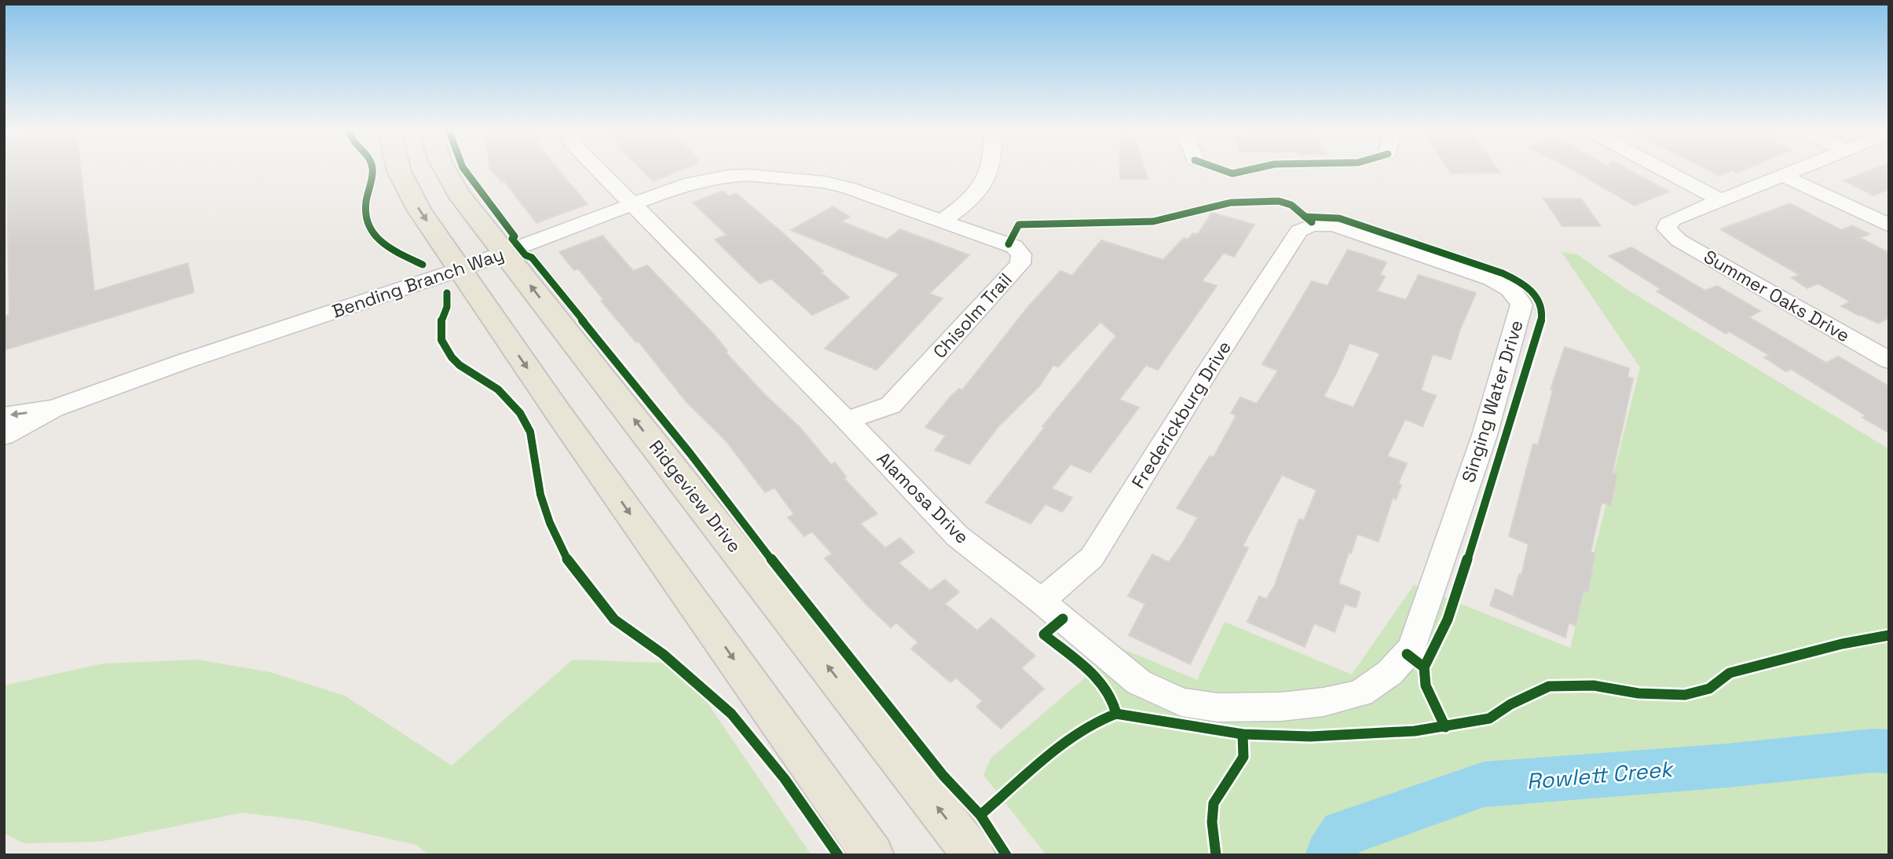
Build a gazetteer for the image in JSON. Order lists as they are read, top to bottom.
{
  "streets": {
    "main road": ["Ridgeview Drive"],
    "street": [
      "Bending Branch Way",
      "Summer Oaks Drive",
      "Chisolm Trail",
      "Singing Water Drive",
      "Frederickburg Drive",
      "Alamosa Drive"
    ]
  },
  "crossings": [
    ["Bending Branch Way", "Chisolm Trail"],
    ["Bending Branch Way", "Ridgeview Drive"],
    ["Bending Branch Way", "Alamosa Drive"],
    ["Chisolm Trail", "Alamosa Drive"],
    ["Singing Water Drive", "Frederickburg Drive"],
    ["Singing Water Drive", "Alamosa Drive"],
    ["Frederickburg Drive", "Alamosa Drive"]
  ],
  "water": ["Rowlett Creek"]
}
